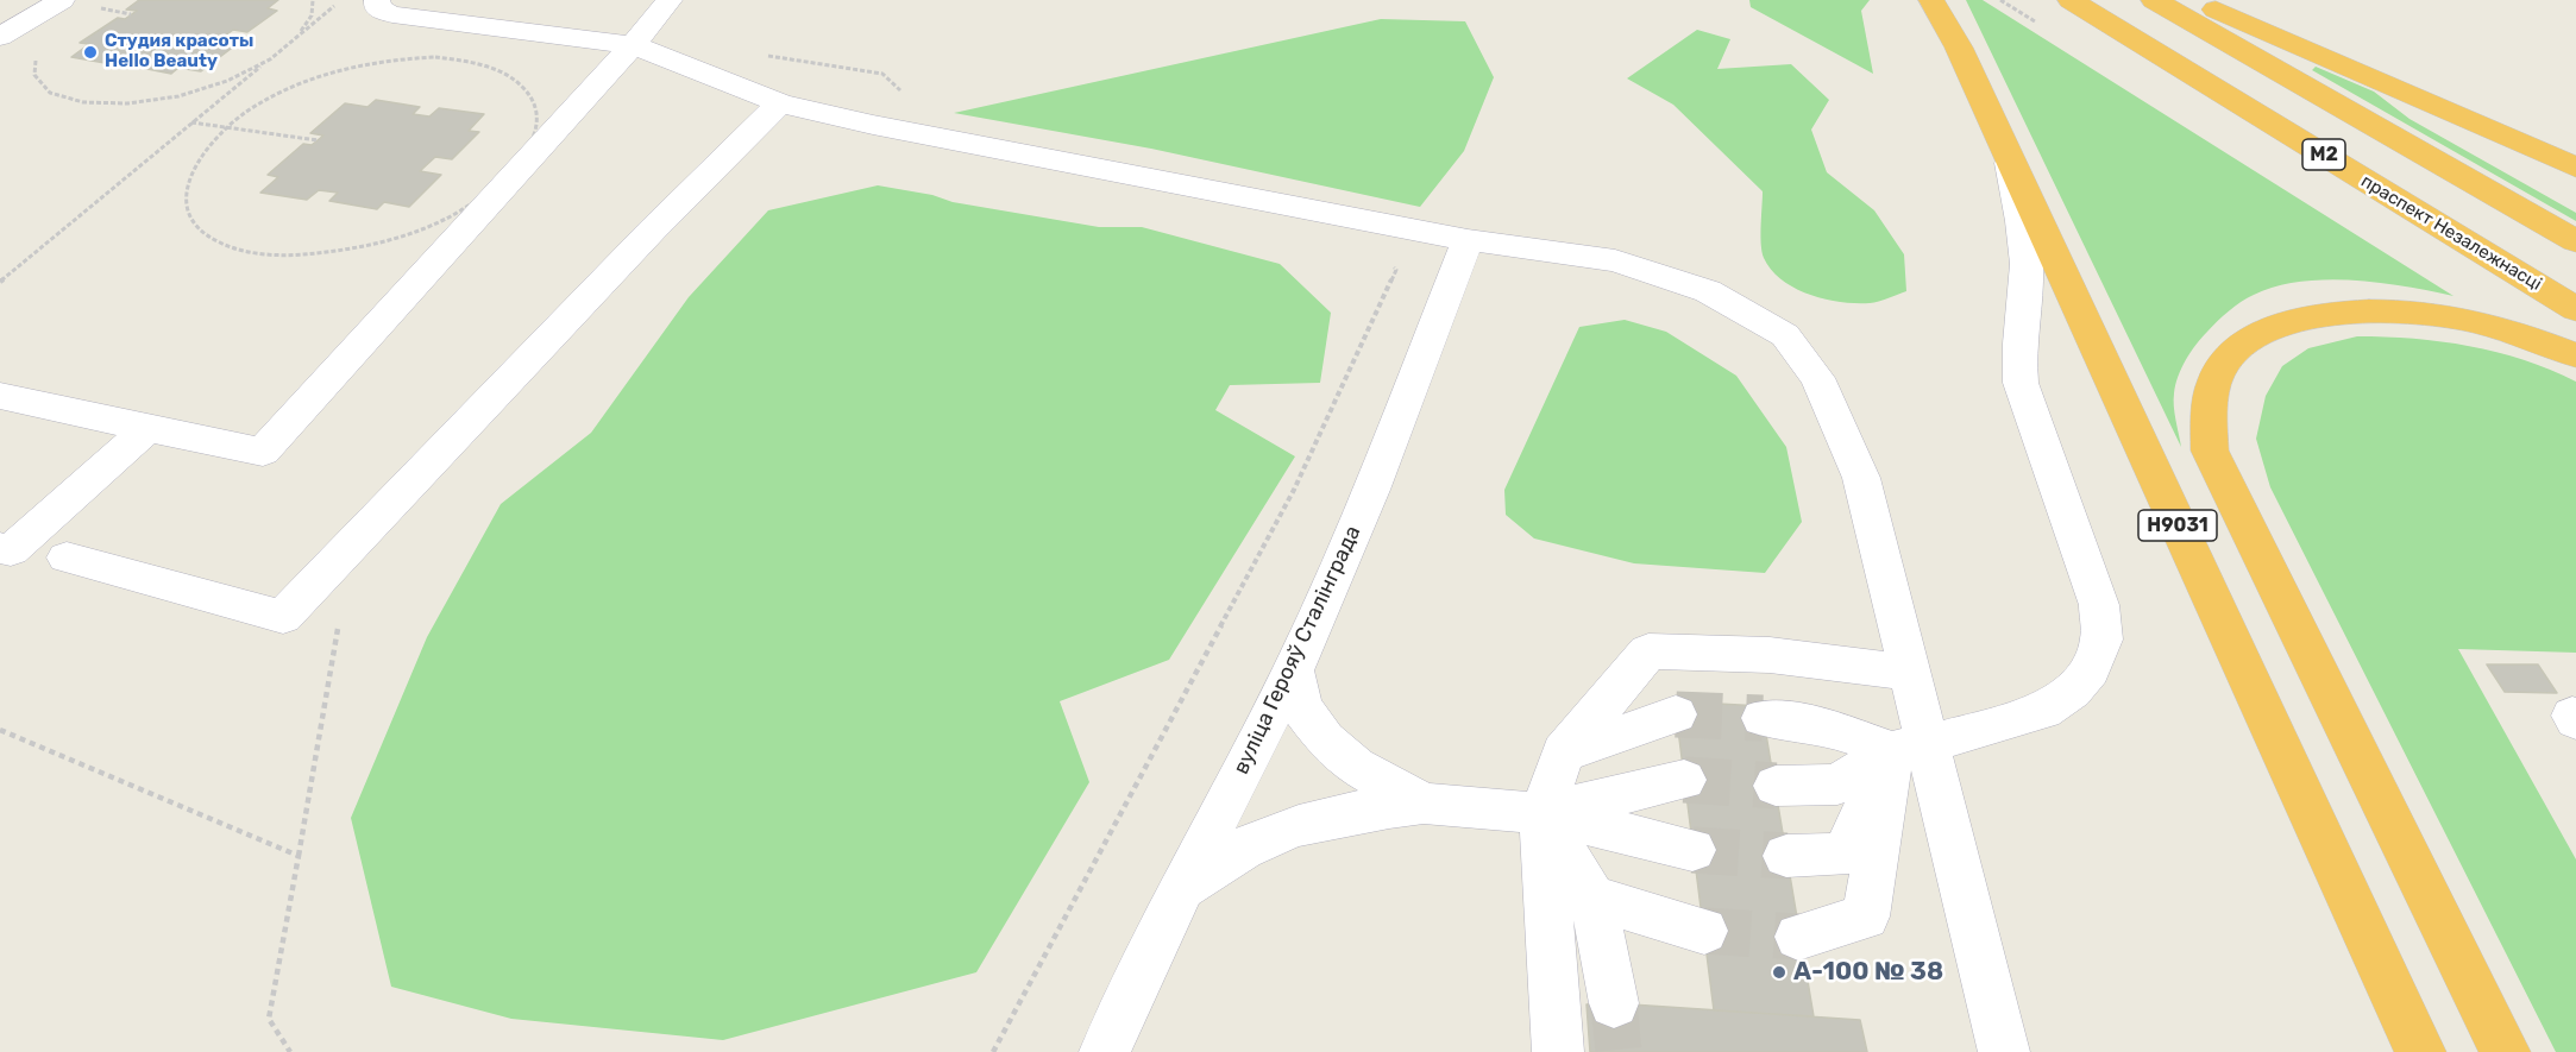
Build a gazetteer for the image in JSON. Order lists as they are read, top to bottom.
{
  "streets": {
    "highway": ["М2", "праспект Незалежнасці", "Н9031"],
    "street": ["вуліца Герояў Сталінграда"]
  },
  "places": ["Студия красоты Hello Beauty", "А-100 № 38"]
}
